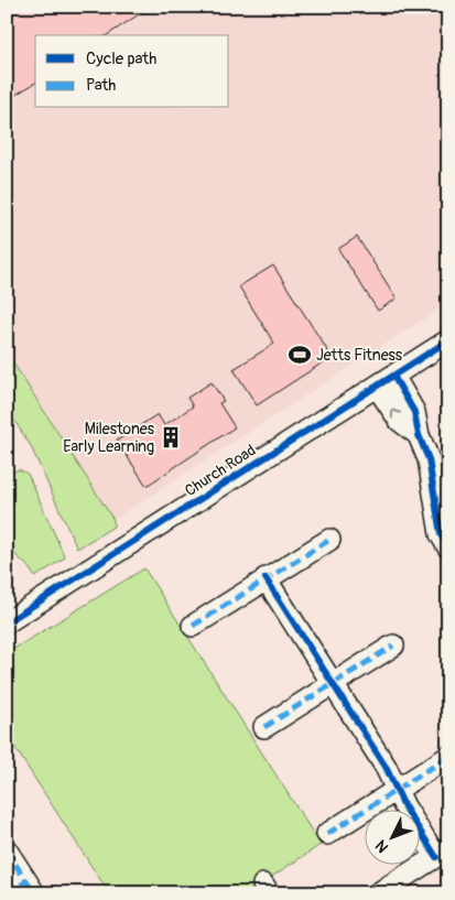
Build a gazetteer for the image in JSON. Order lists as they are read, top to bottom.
{
  "streets": {
    "street": ["Church Road"]
  },
  "places": {
    "sports": ["Jetts Fitness"],
    "building": ["Milestones Early Learning"]
  },
  "legend": ["Cycle path", "Path"],
  "north": "bottom left"
}
